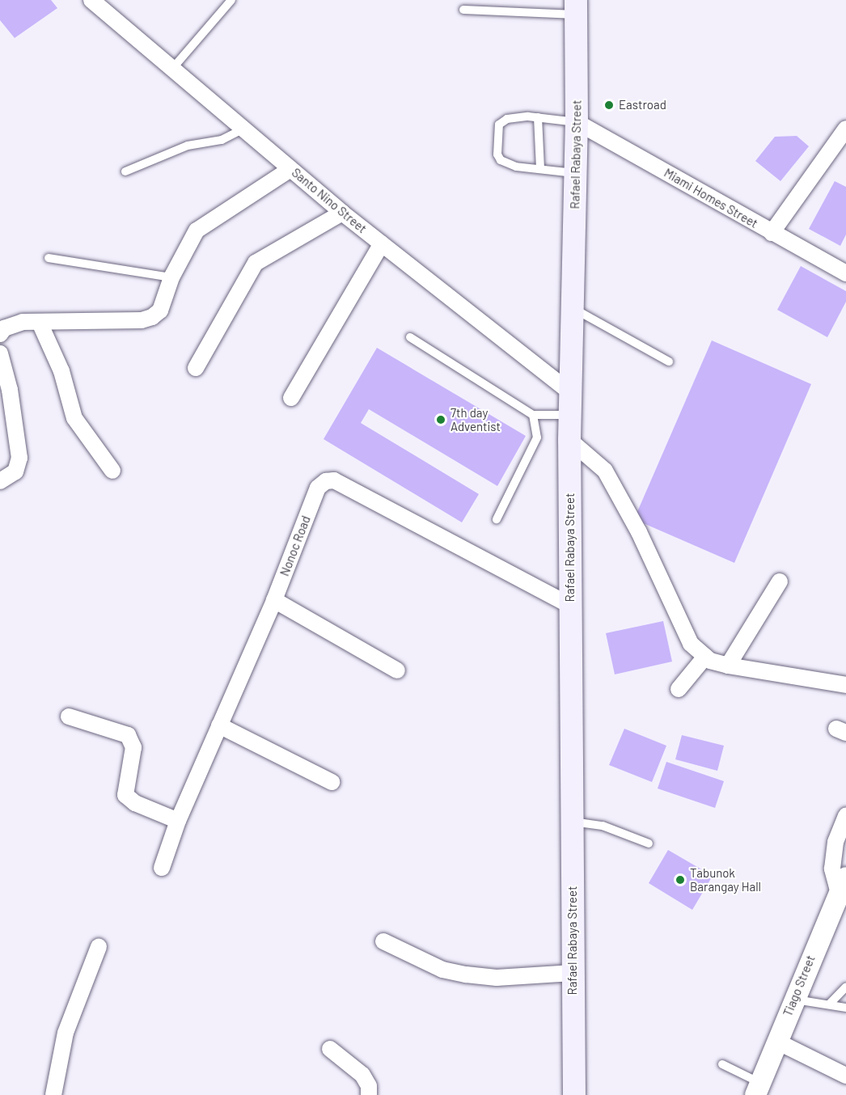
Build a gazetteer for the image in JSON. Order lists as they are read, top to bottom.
{
  "streets": {
    "main road": ["Rafael Rabaya Street"],
    "street": [
      "Miami Homes Street",
      "Santo Nino Street",
      "Nonoc Road",
      "Tiago Street"
    ]
  },
  "crossings": [
    ["Rafael Rabaya Street", "Miami Homes Street"],
    ["Rafael Rabaya Street", "Santo Nino Street"],
    ["Rafael Rabaya Street", "Nonoc Road"]
  ],
  "places": ["Eastroad", "7th day Adventist", "Tabunok Barangay Hall"]
}
